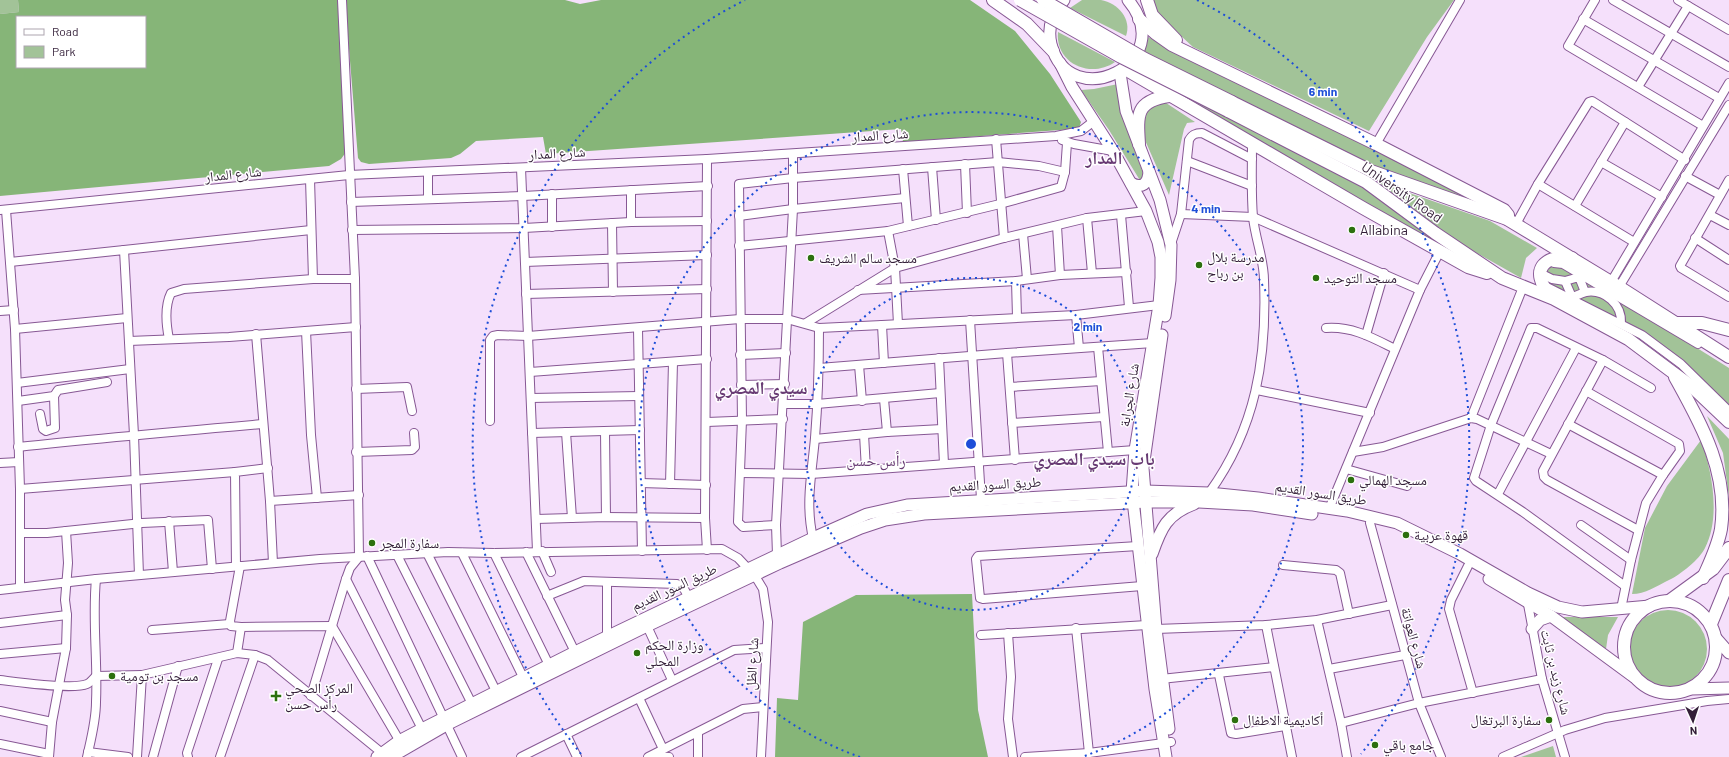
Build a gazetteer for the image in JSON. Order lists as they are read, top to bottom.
{
  "streets": {
    "highway": ["University Road"],
    "main road": ["شارع الجرابة", "طريق السور القديم"],
    "street": [
      "شارع المدار",
      "شارع العواتة",
      "شارع الظل",
      "شارع زيد بن ثابت"
    ]
  },
  "crossings": [
    ["شارع المدار", "شارع الجرابة"],
    ["شارع الجرابة", "طريق السور القديم"],
    ["طريق السور القديم", "شارع العواتة"],
    ["طريق السور القديم", "شارع الظل"],
    ["طريق السور القديم", "شارع زيد بن ثابت"]
  ],
  "districts": [
    "المدار",
    "سيدي المصري",
    "باب سيدي المصري",
    "رأس حسن"
  ],
  "places": {
    "other": [
      "Allabina",
      "مسجد سالم الشريف",
      "مدرسة بلال بن رباح",
      "مسجد التوحيد",
      "مسجد الهمالي",
      "قهوة عربية",
      "سفارة المجر",
      "وزارة الحكم المحلي",
      "مسجد بن تومية",
      "أكاديمية الاطفال",
      "سفارة البرتغال",
      "جامع باقي"
    ],
    "health": ["المركز الصحي رأس حسن"]
  },
  "legend": ["Road", "Park"],
  "north": "bottom",
  "rings": ["6 min", "4 min", "2 min"]
}
